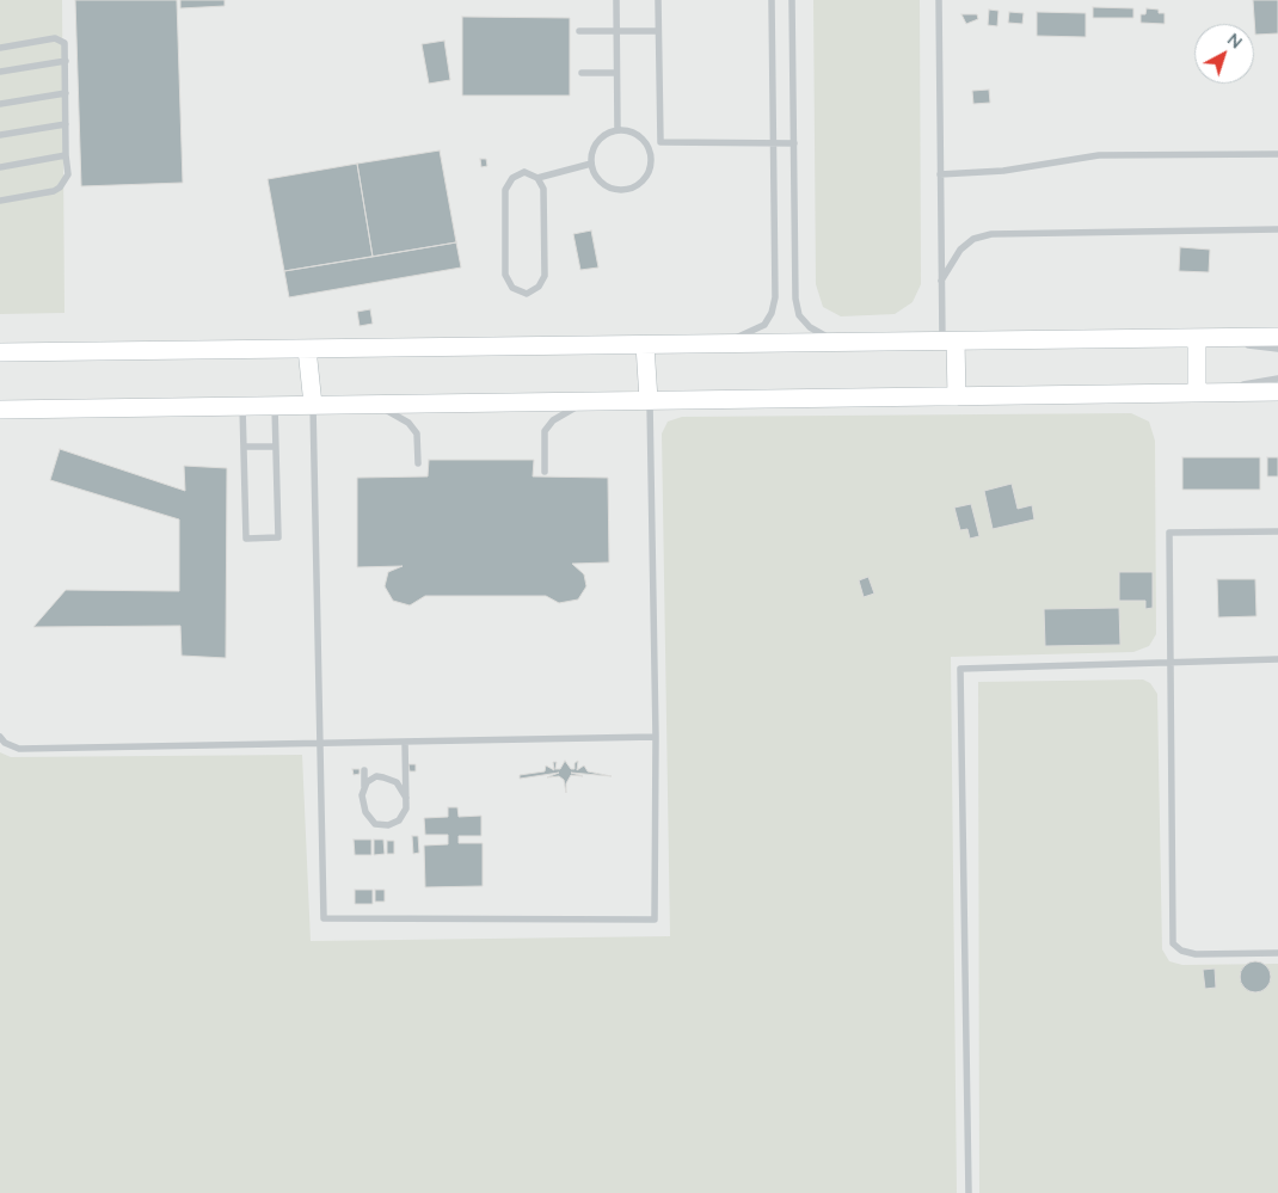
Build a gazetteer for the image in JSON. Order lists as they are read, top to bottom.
{
  "north": "top right"
}
